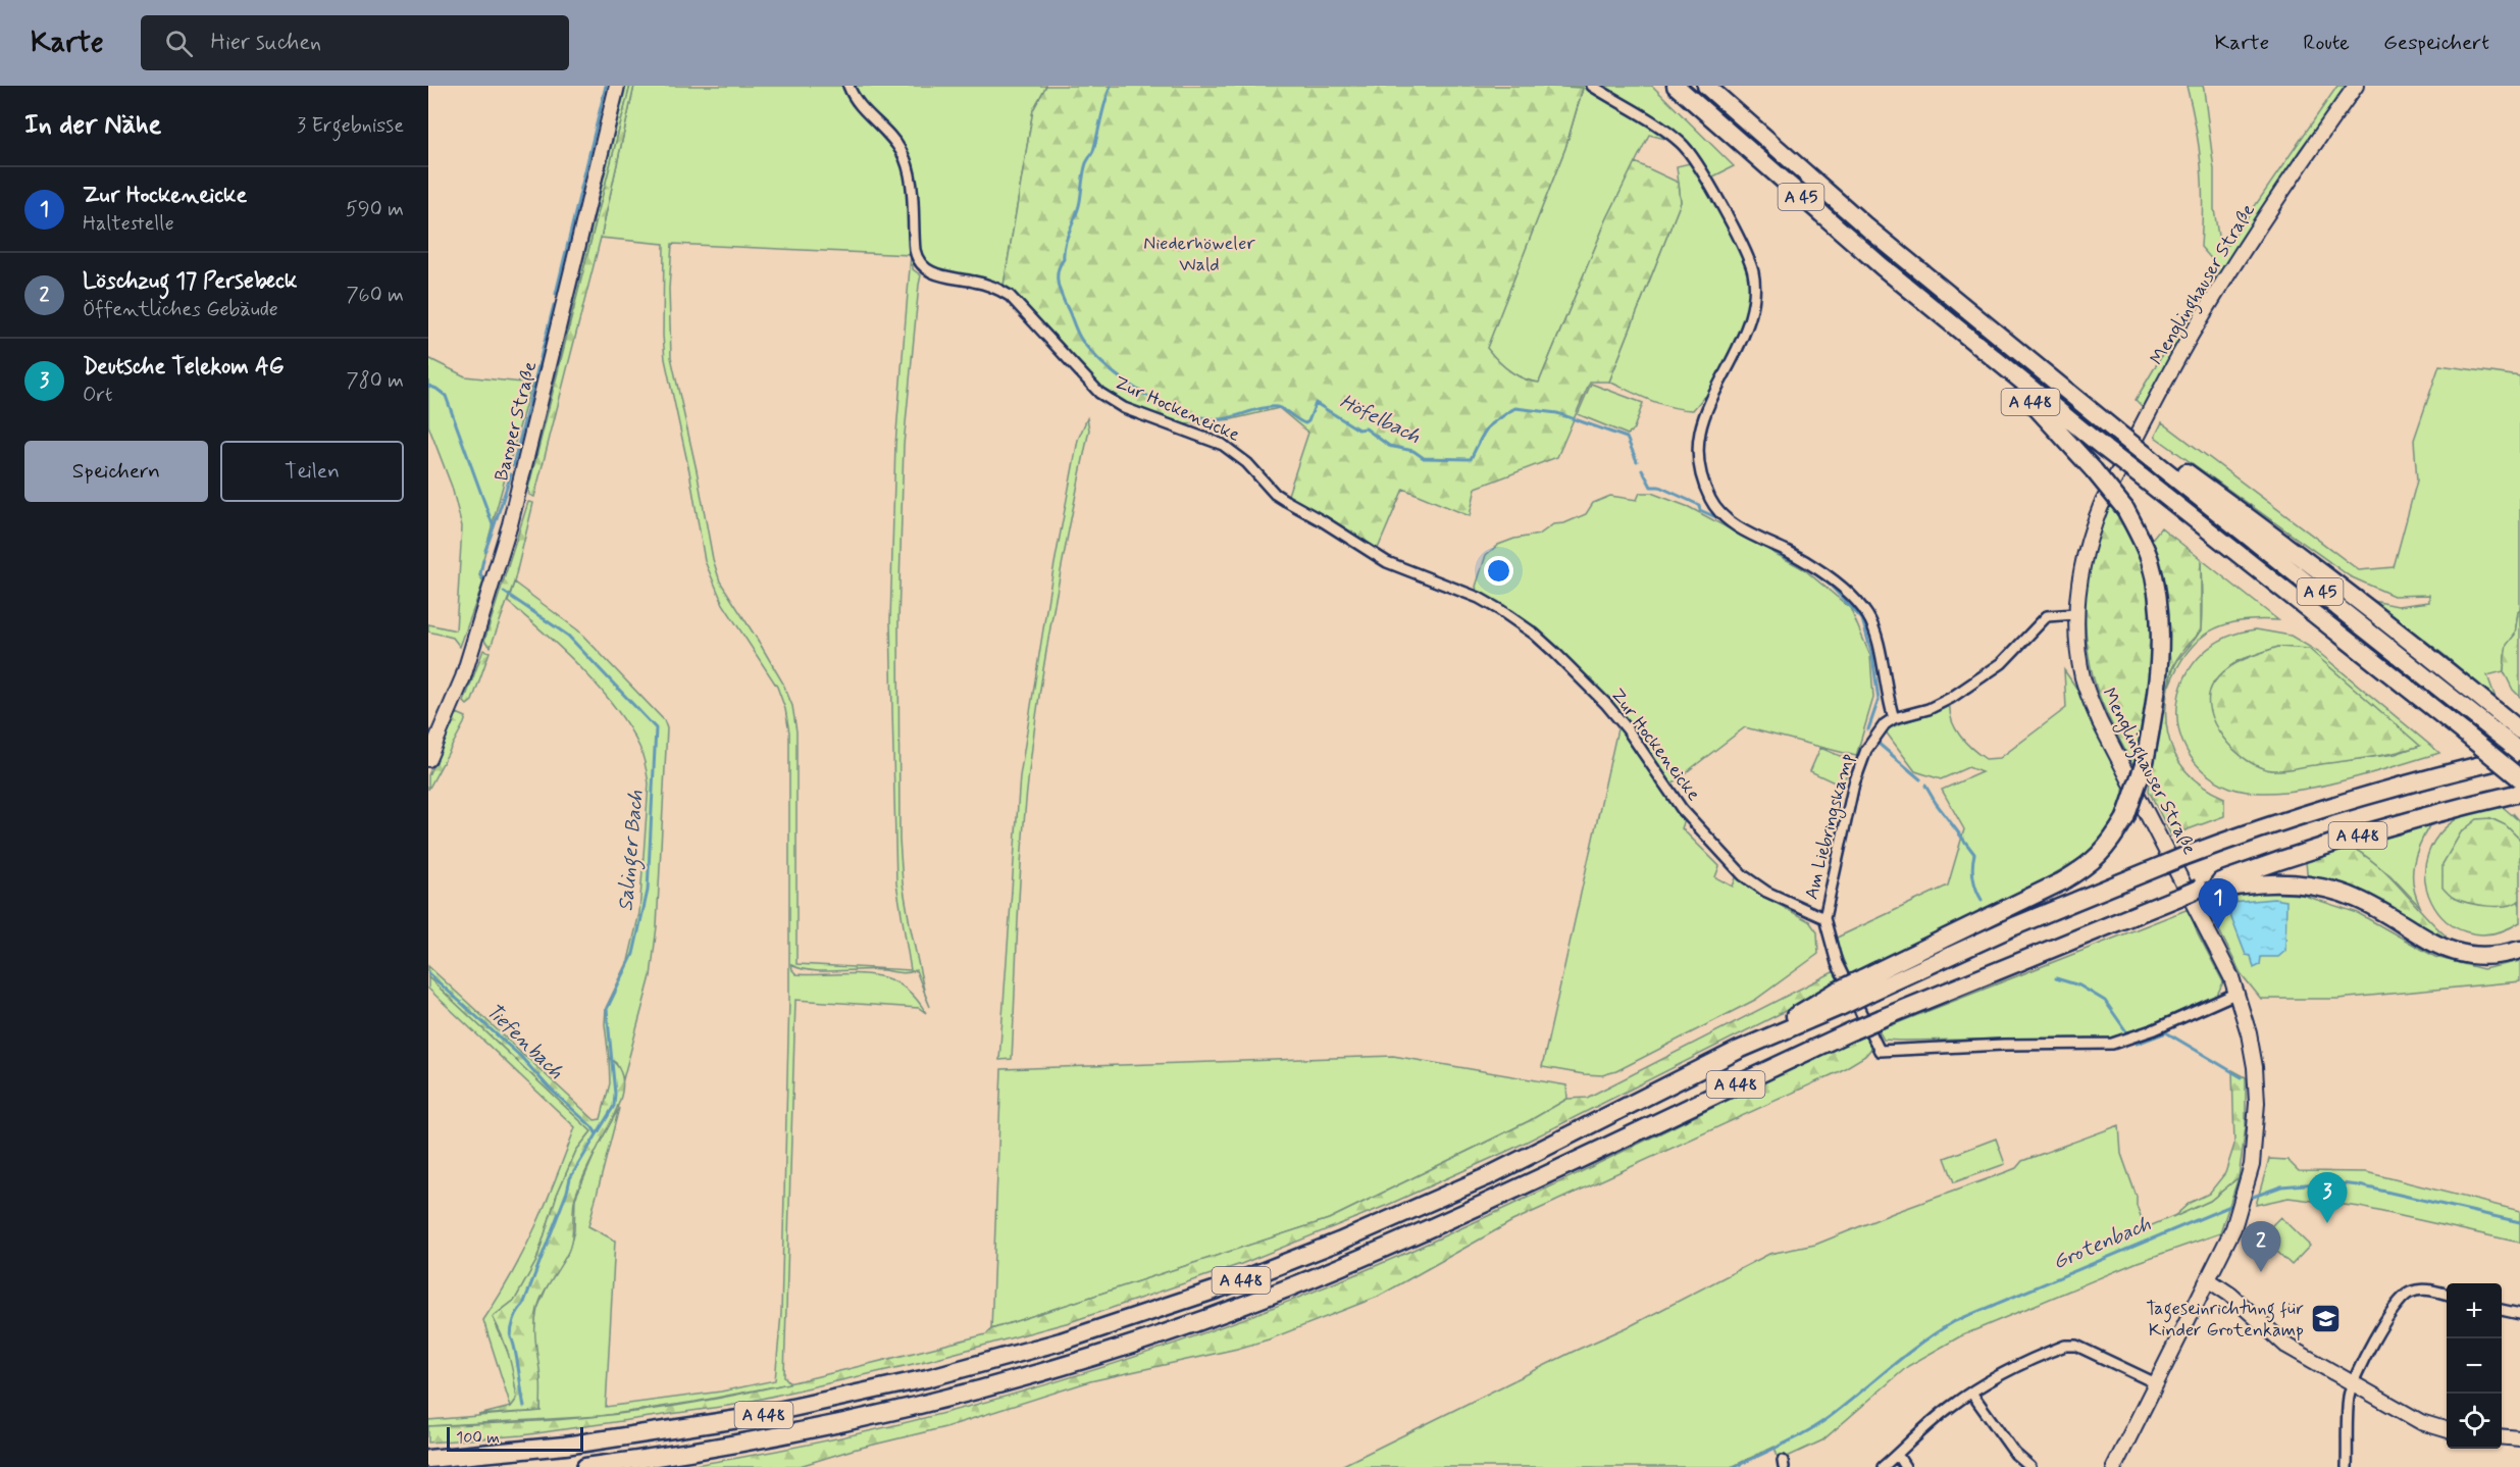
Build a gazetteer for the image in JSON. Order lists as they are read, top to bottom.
{
  "streets": {
    "highway": ["A 45", "A 448"],
    "street": [
      "Menglinghauser Straße",
      "Zur Hockeneicke",
      "Baroper Straße",
      "Am Liebringskamp"
    ]
  },
  "crossings": [
    ["A 45", "A 448"],
    ["Zur Hockeneicke", "Am Liebringskamp"]
  ],
  "water": [
    "Höfelbach",
    "Salinger Bach",
    "Tiefenbach",
    "Grotenbach"
  ],
  "parks": ["Niederhöweler Wald"],
  "places": {
    "school or university": ["Tageseinrichtung für Kinder Grotenkamp"]
  },
  "scale_bar": "100 m",
  "page": {
    "header": "Karte",
    "search": "Hier suchen",
    "nav": ["Karte", "Route", "Gespeichert"],
    "heading": ["In der Nähe", "3 Ergebnisse"],
    "list": [
      {
        "mark": "1",
        "name": "Zur Hockeneicke",
        "note": "Haltestelle",
        "value": "590 m"
      },
      {
        "mark": "2",
        "name": "Löschzug 17 Persebeck",
        "note": "Öffentliches Gebäude",
        "value": "760 m"
      },
      {
        "mark": "3",
        "name": "Deutsche Telekom AG",
        "note": "Ort",
        "value": "780 m"
      }
    ],
    "buttons": ["Speichern", "Teilen"],
    "pins": ["1", "3", "2"],
    "map_buttons": ["+", "−"],
    "scale": "100 m"
  }
}
